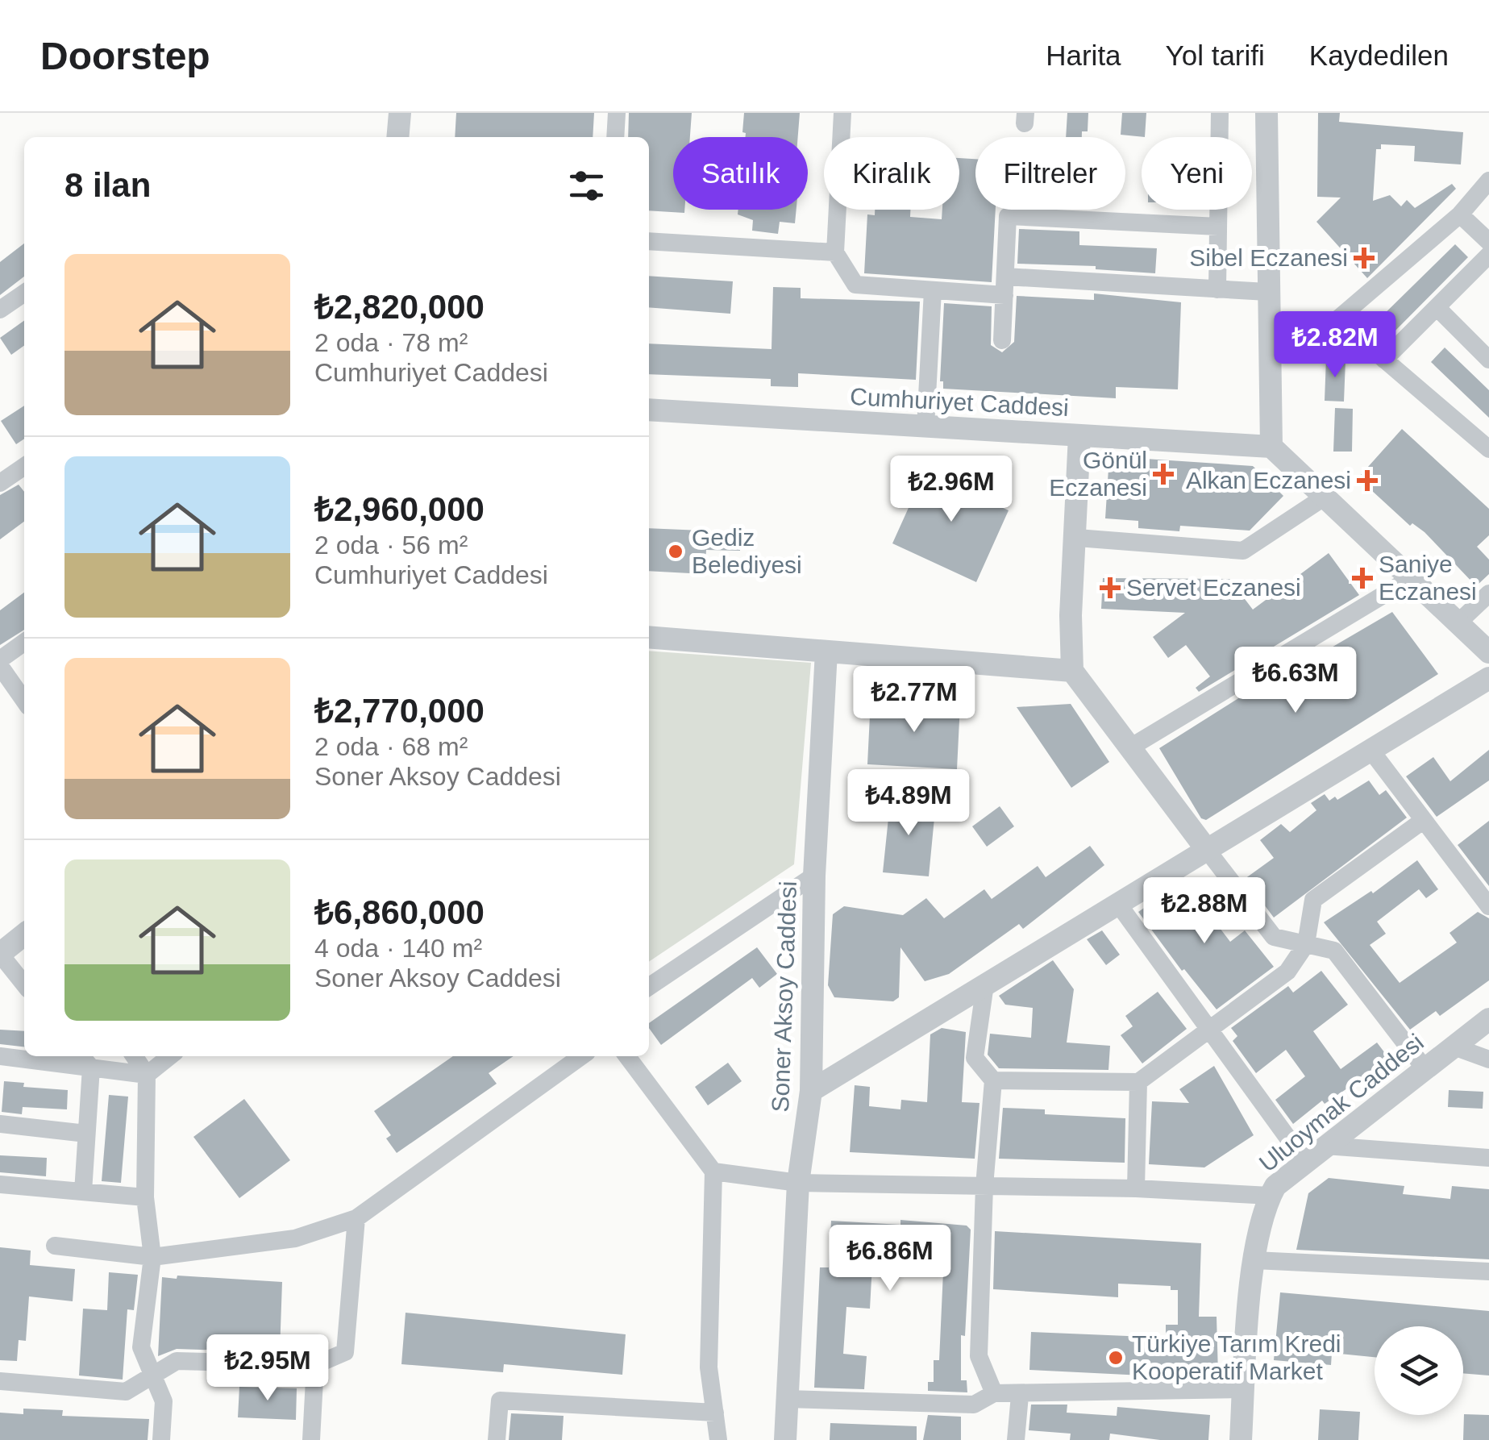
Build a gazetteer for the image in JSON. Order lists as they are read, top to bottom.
{
  "streets": {
    "street": ["Cumhuriyet Caddesi", "Soner Aksoy Caddesi", "Uluoymak Caddesi"]
  },
  "places": {
    "health": [
      "Sibel Eczanesi",
      "Gönül Eczanesi",
      "Alkan Eczanesi",
      "Saniye Eczanesi",
      "Servet Eczanesi"
    ],
    "other": ["Gediz Belediyesi", "Türkiye Tarım Kredi Kooperatif Market"]
  },
  "page": {
    "header": "Doorstep",
    "nav": ["Harita", "Yol tarifi", "Kaydedilen"],
    "chip": [
      "Satılık",
      "Kiralık",
      "Filtreler",
      "Yeni"
    ],
    "heading": "8 ilan",
    "list": [
      {
        "name": "₺2,820,000",
        "note": "2 oda · 78 m² · Cumhuriyet Caddesi"
      },
      {
        "name": "₺2,960,000",
        "note": "2 oda · 56 m² · Cumhuriyet Caddesi"
      },
      {
        "name": "₺2,770,000",
        "note": "2 oda · 68 m² · Soner Aksoy Caddesi"
      },
      {
        "name": "₺6,860,000",
        "note": "4 oda · 140 m² · Soner Aksoy Caddesi"
      }
    ],
    "price": [
      "₺2.82M",
      "₺2.96M",
      "₺6.63M",
      "₺2.77M",
      "₺4.89M",
      "₺2.88M",
      "₺6.86M",
      "₺2.95M"
    ]
  }
}
